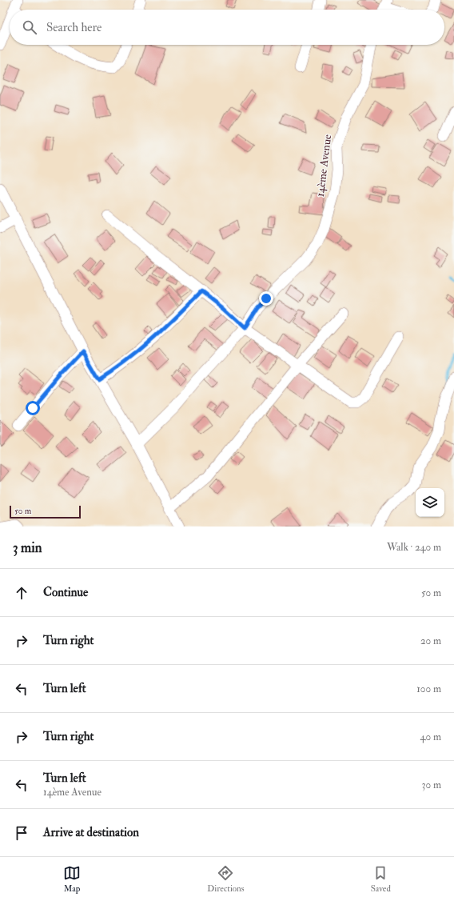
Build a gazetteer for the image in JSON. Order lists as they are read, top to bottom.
{
  "streets": {
    "street": ["14ème Avenue"]
  },
  "scale_bar": "50 m",
  "page": {
    "search": "Search here",
    "scale": "50 m",
    "heading": ["3 min", "Walk · 240 m"],
    "list": [
      ["Continue", "50 m"],
      ["Turn right", "20 m"],
      ["Turn left", "100 m"],
      ["Turn right", "40 m"],
      ["Turn left", "14ème Avenue", "30 m"],
      "Arrive at destination"
    ],
    "nav": ["Map", "Directions", "Saved"]
  }
}
